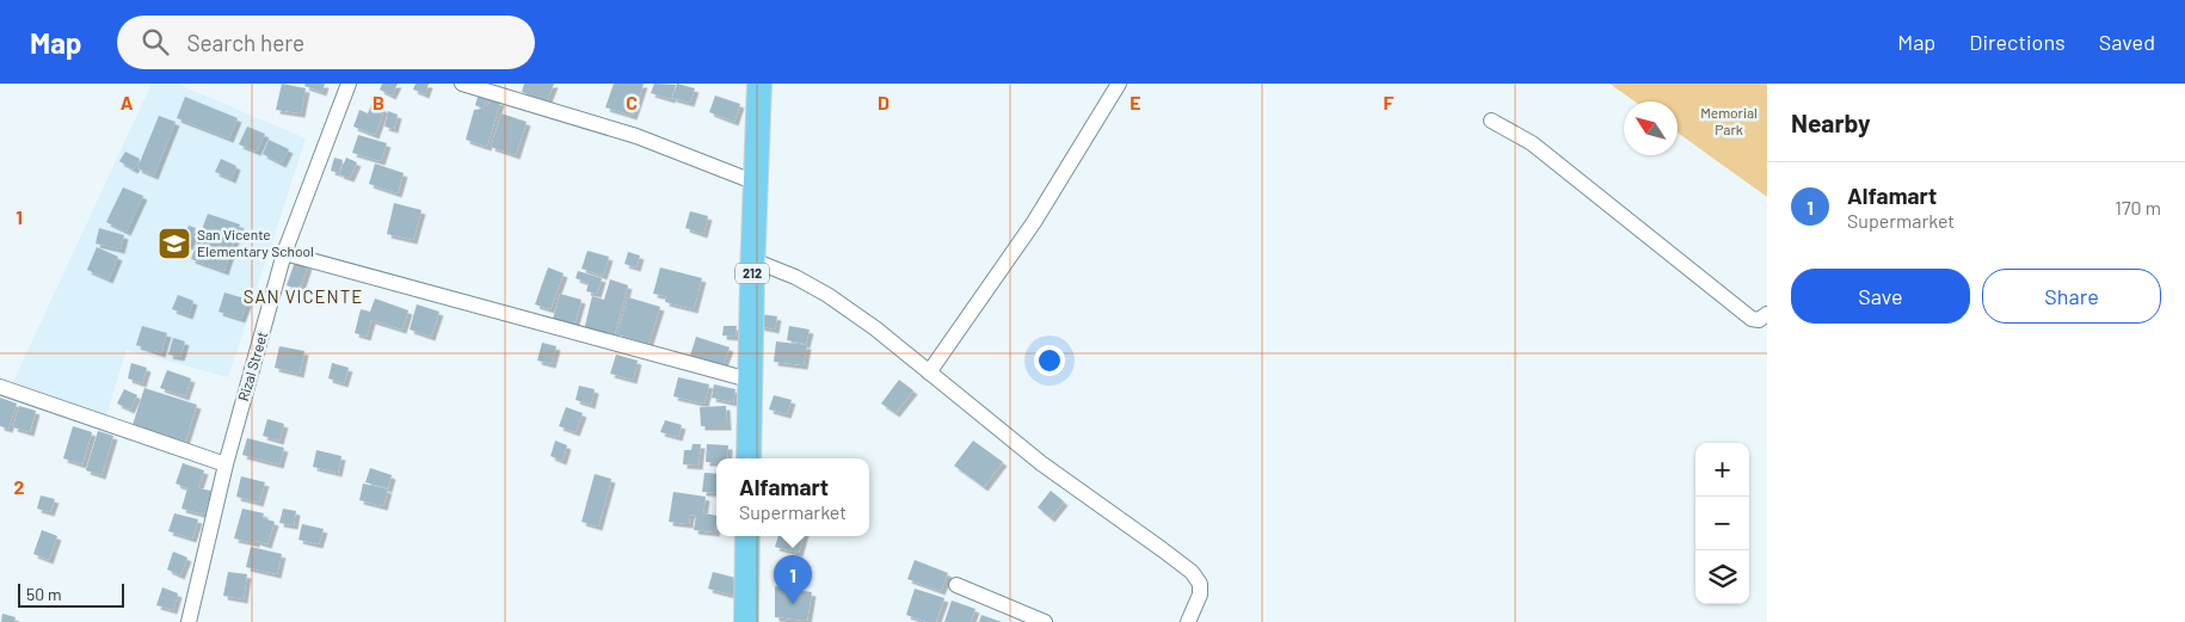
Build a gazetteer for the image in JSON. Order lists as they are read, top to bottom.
{
  "streets": {
    "main road": ["212"],
    "street": ["Rizal Street"]
  },
  "districts": ["SAN VICENTE"],
  "parks": ["Memorial Park"],
  "places": {
    "school or university": ["San Vicente Elementary School"]
  },
  "scale_bar": "50 m",
  "north": "top left",
  "page": {
    "header": "Map",
    "search": "Search here",
    "nav": ["Map", "Directions", "Saved"],
    "heading": "Nearby",
    "list": [
      {
        "mark": "1",
        "name": "Alfamart",
        "note": "Supermarket",
        "value": "170 m"
      }
    ],
    "buttons": ["Save", "Share"],
    "map_buttons": ["+", "−"],
    "popup": ["Alfamart", "Supermarket"],
    "pins": "1",
    "scale": "50 m"
  },
  "grid": {
    "columns": [
      "A",
      "B",
      "C",
      "D",
      "E",
      "F"
    ],
    "rows": ["1", "2"]
  }
}
